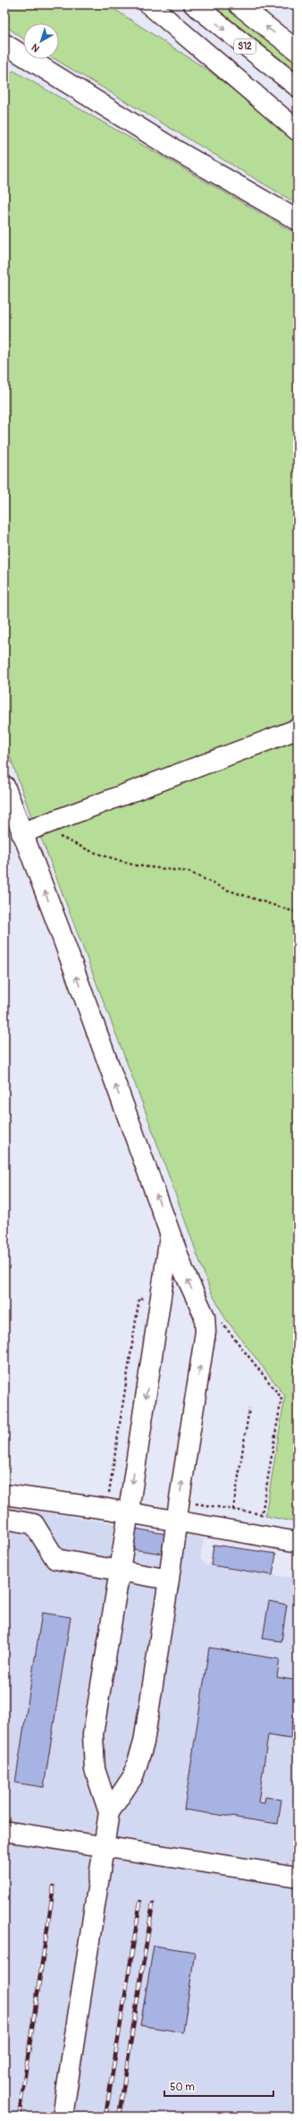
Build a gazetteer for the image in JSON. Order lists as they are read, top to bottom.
{
  "streets": {
    "main road": ["S12"]
  },
  "scale_bar": "50 m",
  "north": "bottom left"
}
